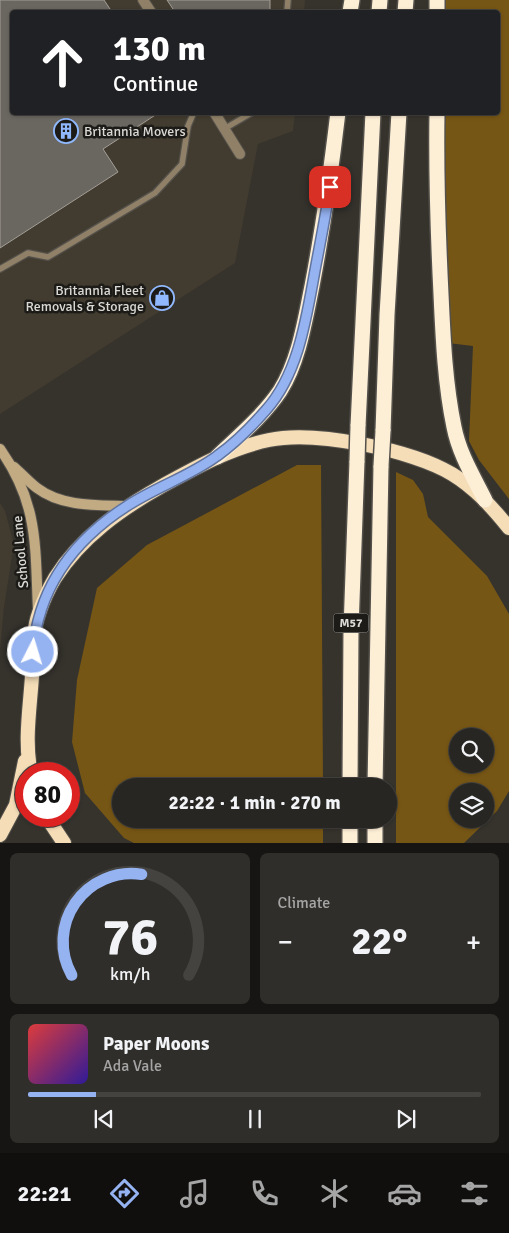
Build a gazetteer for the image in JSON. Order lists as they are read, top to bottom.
{
  "streets": {
    "highway": ["M57"],
    "main road": ["School Lane"]
  },
  "places": {
    "building": ["Britannia Movers"],
    "shop": ["Britannia Fleet Removals & Storage"]
  },
  "page": {
    "turn": ["130 m", "Continue"],
    "limit": "80",
    "trip": "22:22 · 1 min · 270 m",
    "tile": "Climate",
    "heat": ["−", "22°", "+"],
    "song": ["Paper Moons", "Ada Vale"],
    "tabs": "22:21",
    "gauge": ["76", "km/h"]
  }
}
